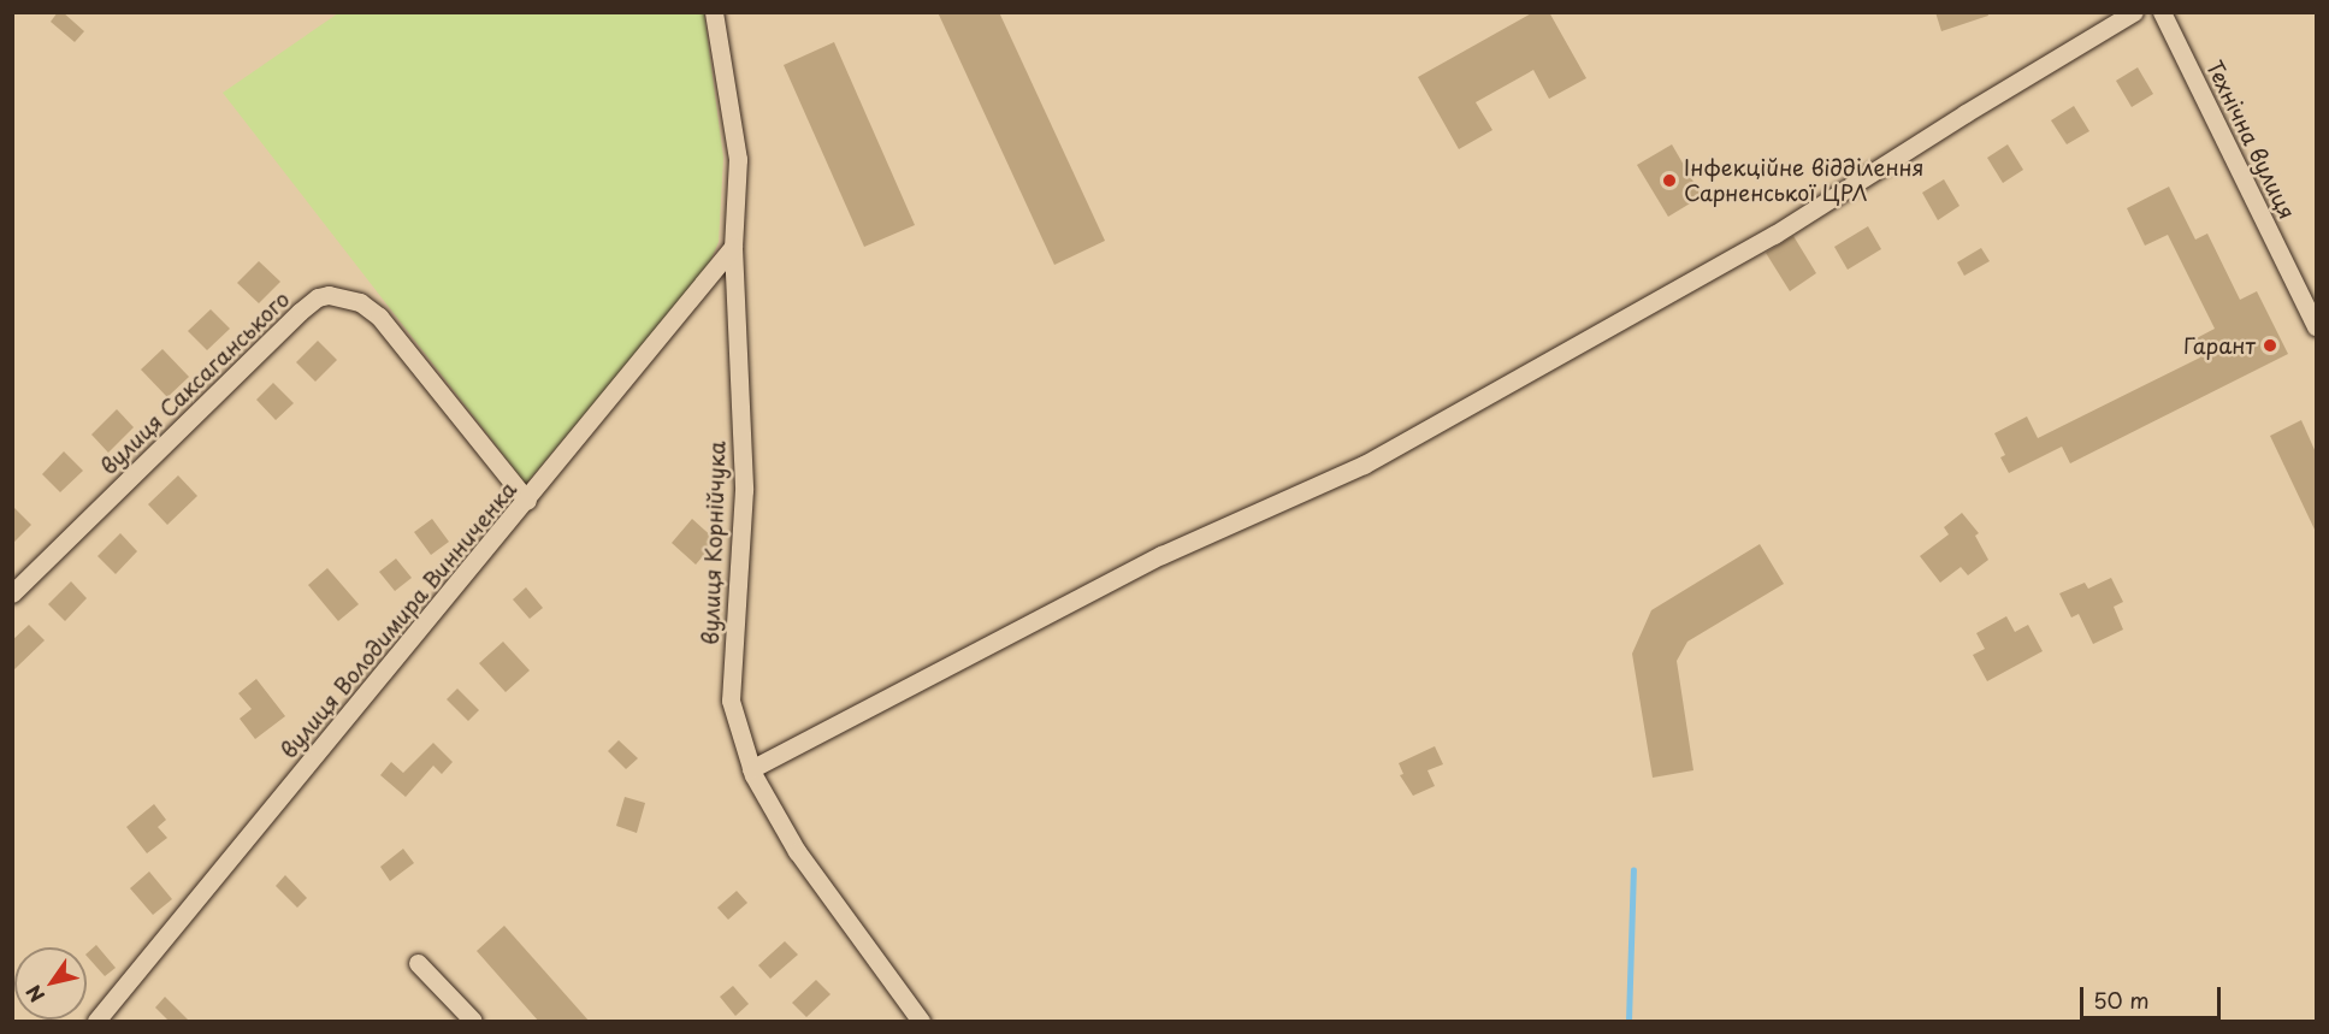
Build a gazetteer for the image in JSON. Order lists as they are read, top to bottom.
{
  "streets": {
    "street": [
      "Технічна вулиця",
      "вулиця Саксаганського",
      "вулиця Корнійчука",
      "вулиця Володимира Винниченка"
    ]
  },
  "crossings": [
    ["вулиця Саксаганського", "вулиця Володимира Винниченка"],
    ["вулиця Корнійчука", "вулиця Володимира Винниченка"]
  ],
  "places": ["Інфекційне відділення Сарненської ЦРЛ", "Гарант"],
  "scale_bar": "50 m",
  "north": "bottom left"
}
